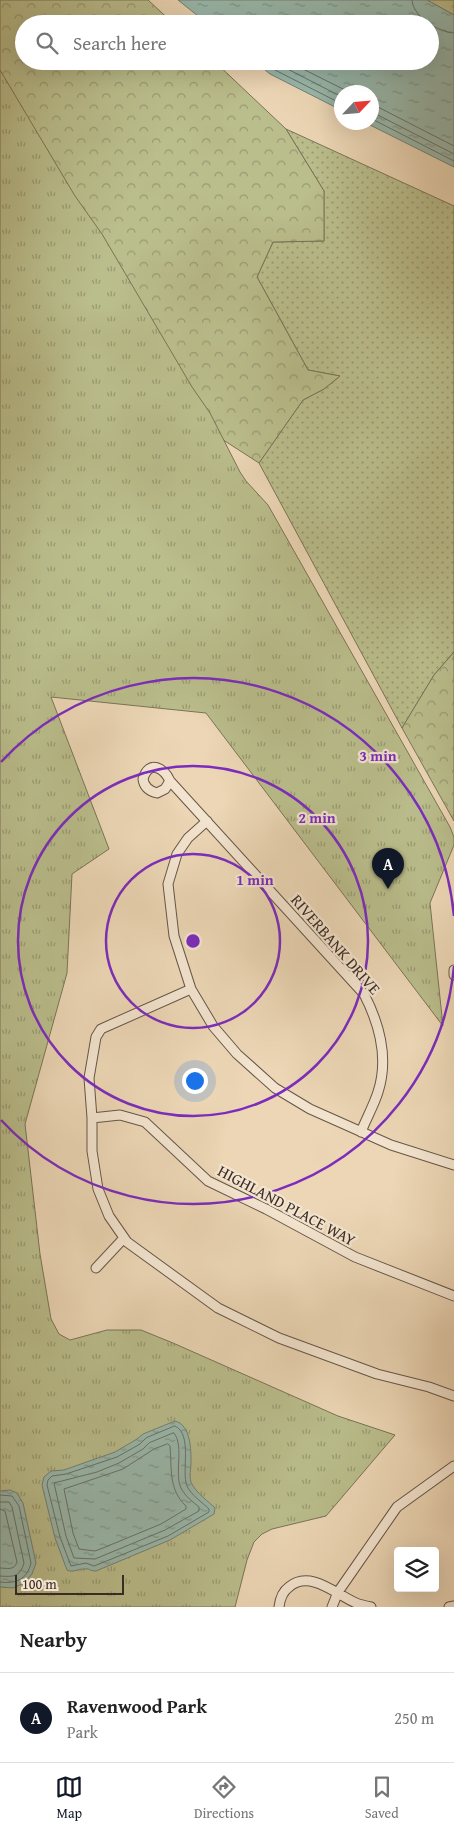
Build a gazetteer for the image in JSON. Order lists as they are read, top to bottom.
{
  "streets": {
    "street": ["RIVERBANK DRIVE", "HIGHLAND PLACE WAY"]
  },
  "scale_bar": "100 m",
  "north": "top right",
  "page": {
    "search": "Search here",
    "pins": "A",
    "scale": "100 m",
    "heading": "Nearby",
    "list": [
      {
        "mark": "A",
        "name": "Ravenwood Park",
        "note": "Park",
        "value": "250 m"
      }
    ],
    "nav": ["Map", "Directions", "Saved"]
  },
  "rings": ["3 min", "2 min", "1 min"]
}
